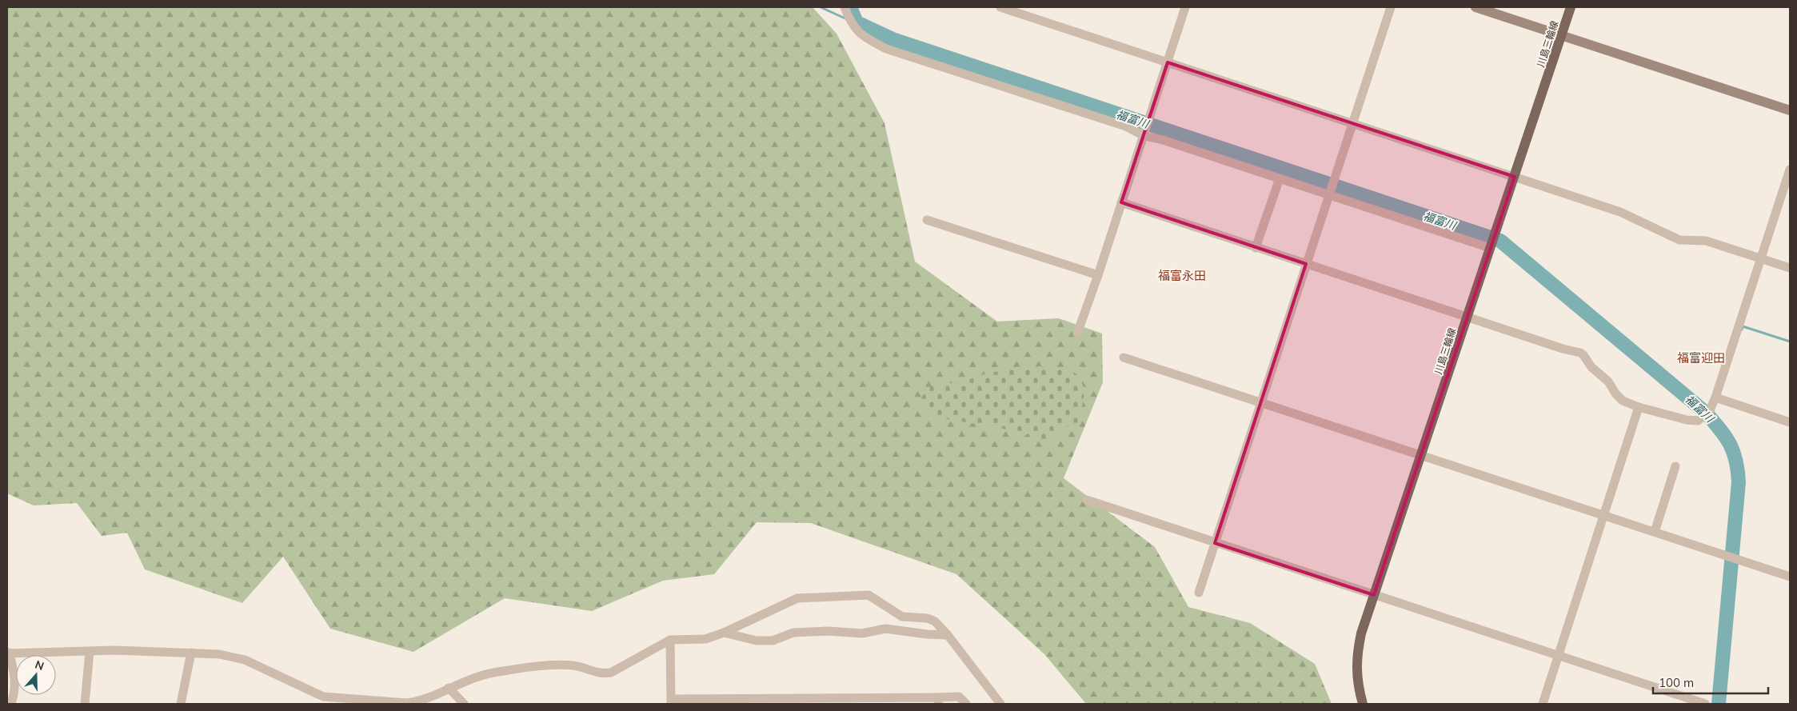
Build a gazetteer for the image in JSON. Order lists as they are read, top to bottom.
{
  "streets": {
    "main road": ["川島三輪線"]
  },
  "districts": ["福富永田", "福富迎田"],
  "water": ["福富川"],
  "scale_bar": "100 m",
  "north": "top"
}
